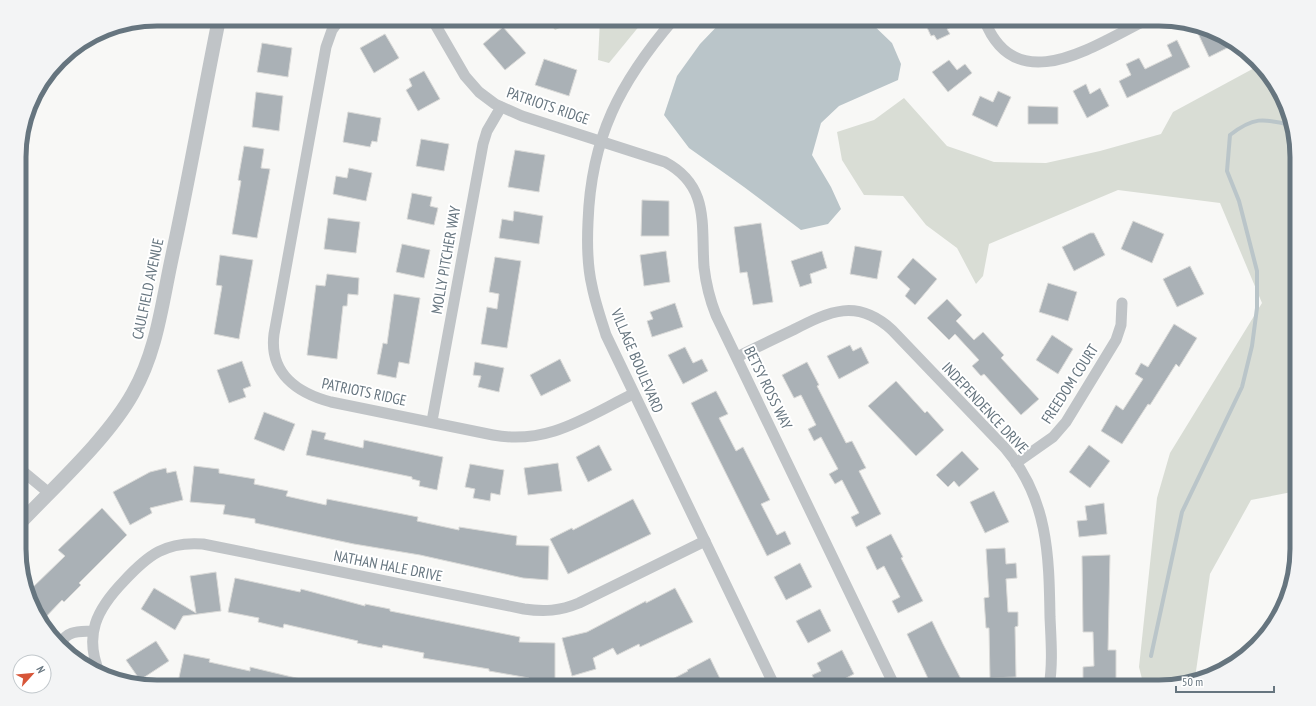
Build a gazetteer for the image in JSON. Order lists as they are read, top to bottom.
{
  "streets": {
    "street": [
      "PATRIOTS RIDGE",
      "MOLLY PITCHER WAY",
      "CAULFIELD AVENUE",
      "VILLAGE BOULEVARD",
      "FREEDOM COURT",
      "BETSY ROSS WAY",
      "INDEPENDENCE DRIVE",
      "NATHAN HALE DRIVE"
    ]
  },
  "crossings": [
    ["PATRIOTS RIDGE", "MOLLY PITCHER WAY"],
    ["PATRIOTS RIDGE", "VILLAGE BOULEVARD"],
    ["PATRIOTS RIDGE", "BETSY ROSS WAY"],
    ["VILLAGE BOULEVARD", "BETSY ROSS WAY"],
    ["VILLAGE BOULEVARD", "NATHAN HALE DRIVE"],
    ["FREEDOM COURT", "INDEPENDENCE DRIVE"],
    ["BETSY ROSS WAY", "INDEPENDENCE DRIVE"]
  ],
  "scale_bar": "50 m",
  "north": "top right"
}
